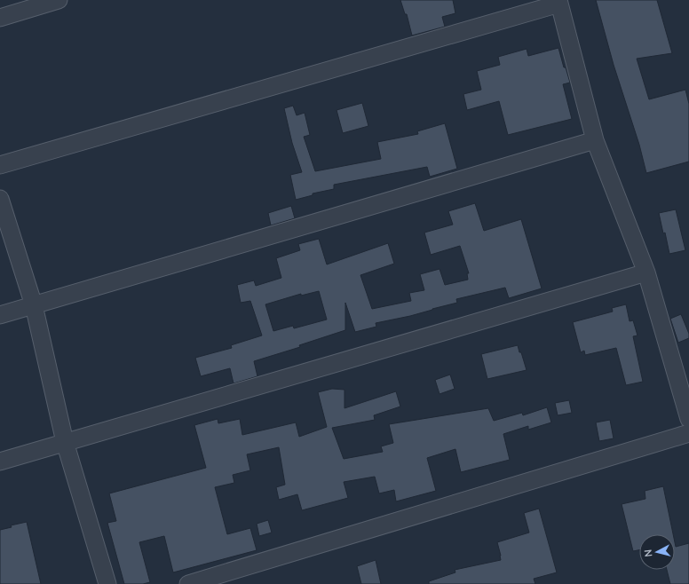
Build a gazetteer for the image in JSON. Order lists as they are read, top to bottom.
{
  "north": "left"
}
